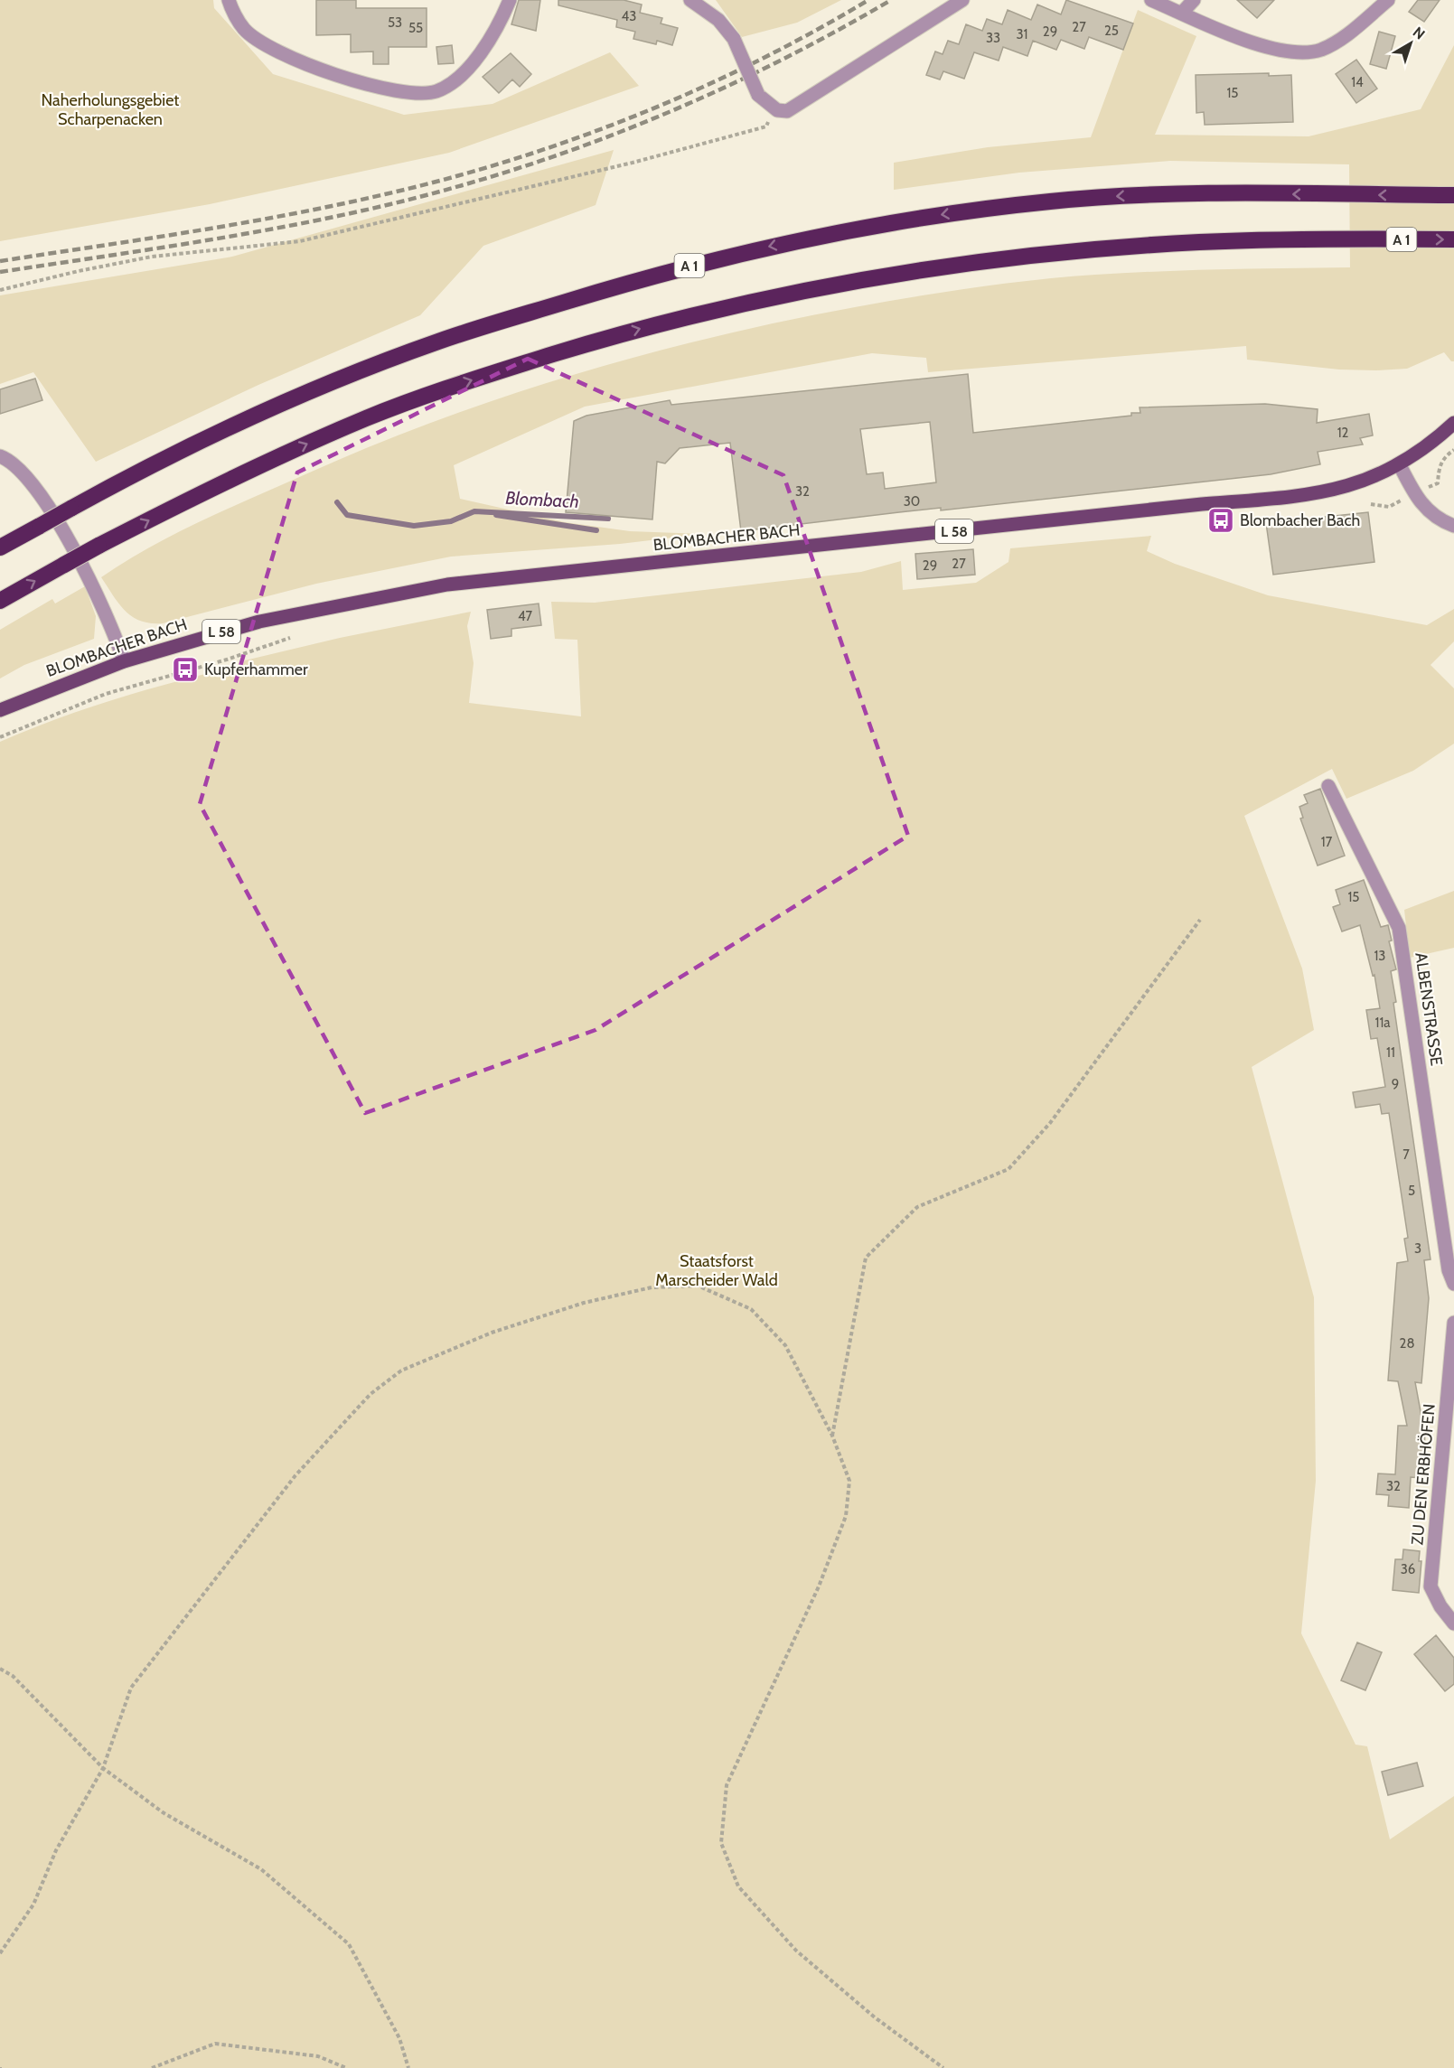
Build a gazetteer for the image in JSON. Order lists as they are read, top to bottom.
{
  "streets": {
    "highway": ["A 1"],
    "main road": ["L 58", "BLOMBACHER BACH"],
    "street": ["ALBENSTRASSE", "ZU DEN ERBHÖFEN"]
  },
  "water": ["Blombach"],
  "parks": ["Naherholungsgebiet Scharpenacken", "Staatsforst Marscheider Wald"],
  "places": {
    "bus stop": ["Blombacher Bach", "Kupferhammer"]
  },
  "house_numbers": [
    "43",
    "53",
    "27",
    "55",
    "25",
    "29",
    "31",
    "33",
    "14",
    "15",
    "12",
    "32",
    "30",
    "27",
    "29",
    "47",
    "17",
    "15",
    "13",
    "11a",
    "11",
    "9",
    "7",
    "5",
    "3",
    "28",
    "32",
    "36"
  ],
  "north": "top right"
}
